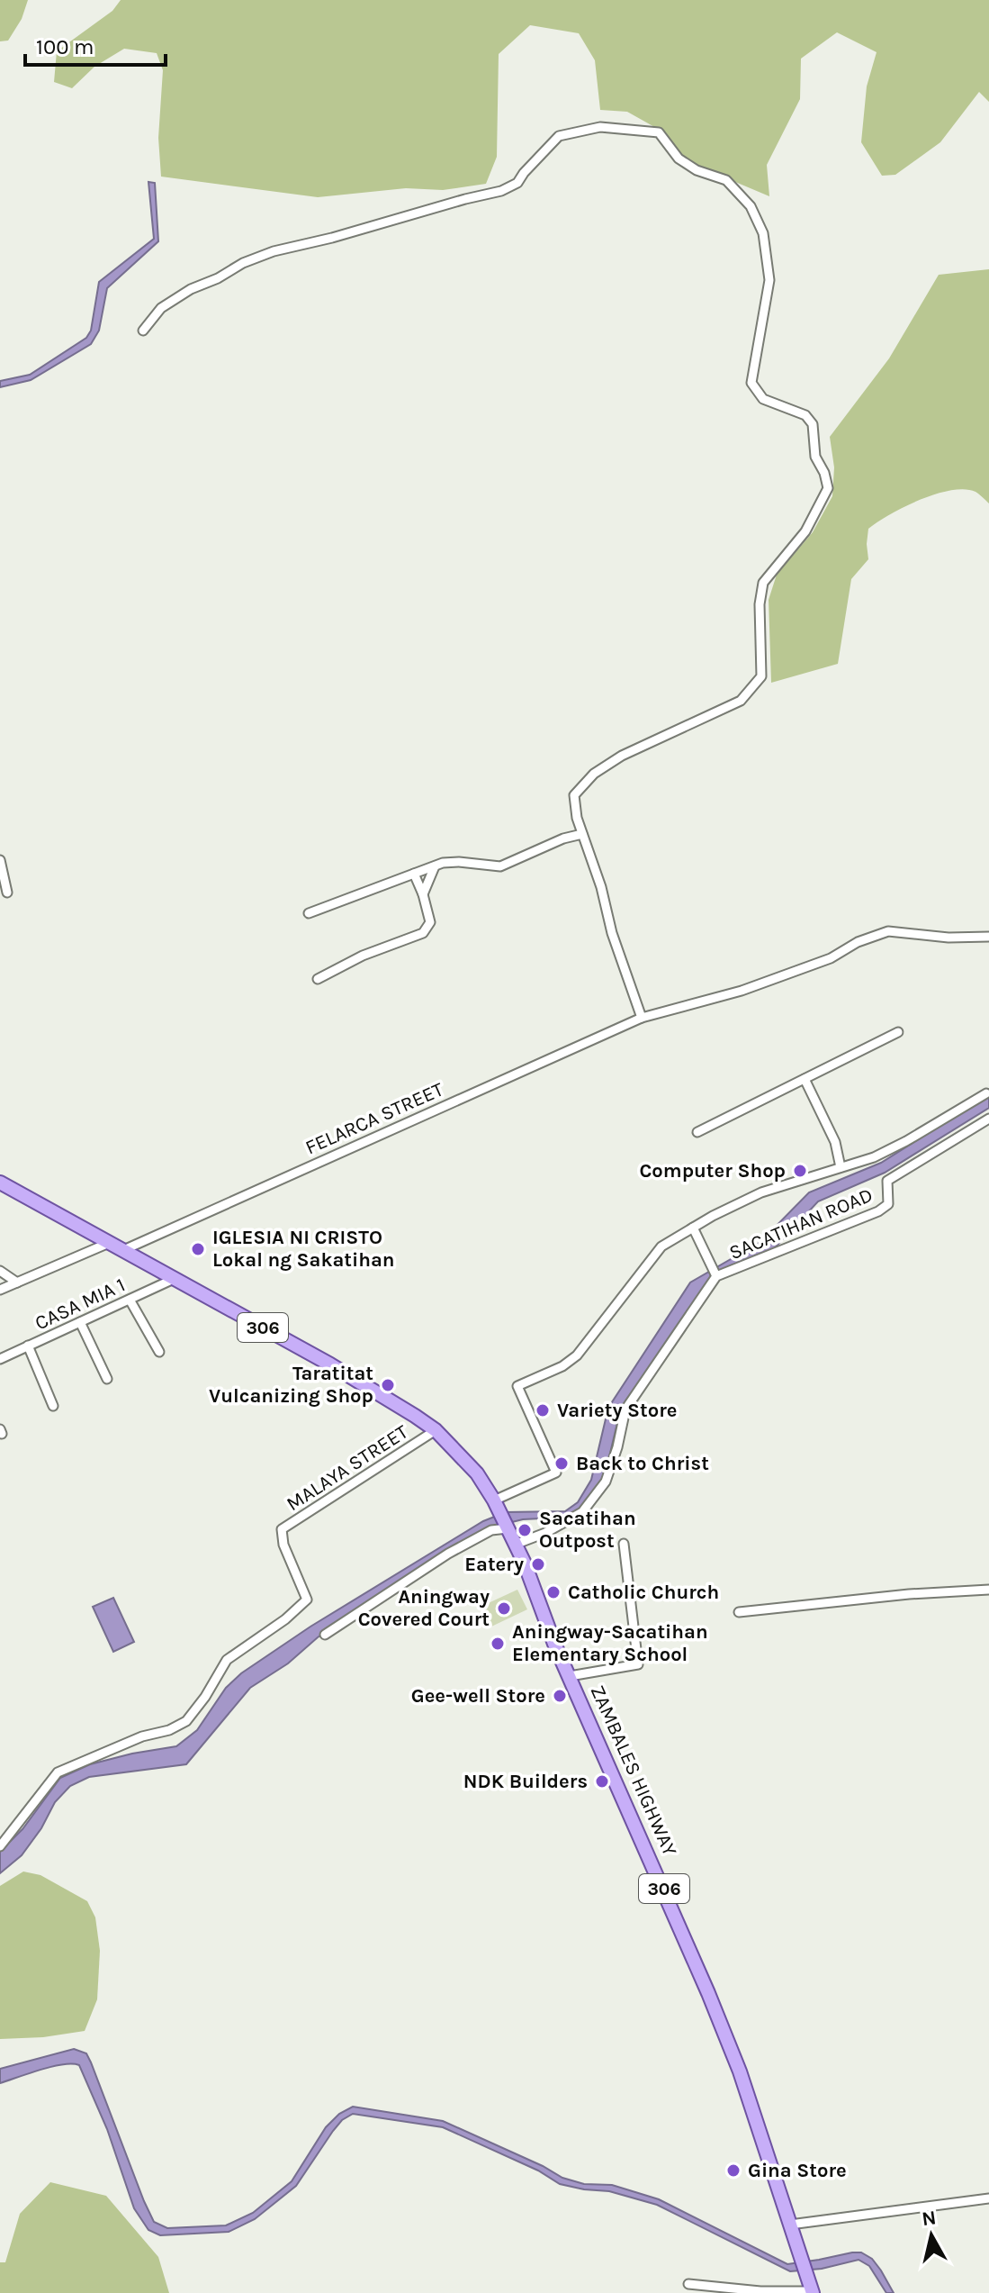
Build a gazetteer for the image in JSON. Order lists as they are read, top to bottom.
{
  "streets": {
    "main road": ["306", "ZAMBALES HIGHWAY"],
    "street": [
      "FELARCA STREET",
      "SACATIHAN ROAD",
      "CASA MIA 1",
      "MALAYA STREET"
    ]
  },
  "crossings": [
    ["FELARCA STREET", "ZAMBALES HIGHWAY"],
    ["SACATIHAN ROAD", "ZAMBALES HIGHWAY"],
    ["CASA MIA 1", "ZAMBALES HIGHWAY"],
    ["MALAYA STREET", "ZAMBALES HIGHWAY"]
  ],
  "places": [
    "Computer Shop",
    "IGLESIA NI CRISTO Lokal ng Sakatihan",
    "Taratitat Vulcanizing Shop",
    "Variety Store",
    "Back to Christ",
    "Sacatihan Outpost",
    "Eatery",
    "Catholic Church",
    "Aningway Covered Court",
    "Aningway-Sacatihan Elementary School",
    "Gee-well Store",
    "NDK Builders",
    "Gina Store"
  ],
  "scale_bar": "100 m",
  "north": "top"
}
